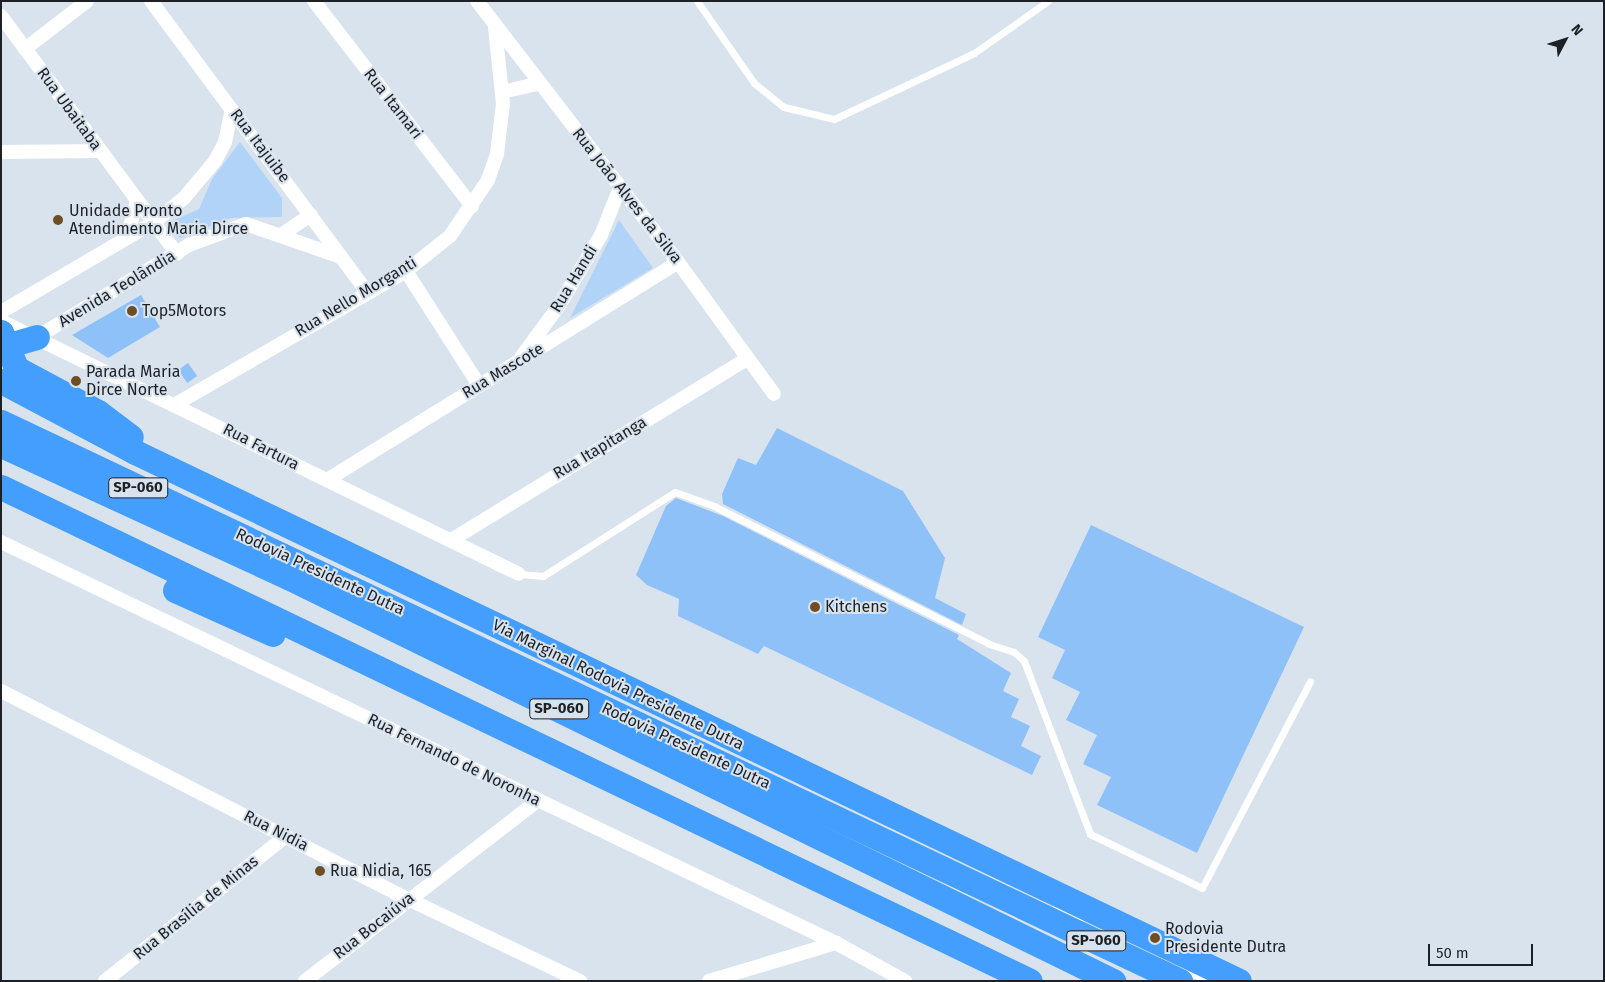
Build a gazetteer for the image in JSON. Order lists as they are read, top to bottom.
{
  "streets": {
    "highway": ["SP-060", "Rodovia Presidente Dutra", "Via Marginal Rodovia Presidente Dutra"],
    "street": [
      "Rua Itamari",
      "Rua Ubaitaba",
      "Rua Itajuibe",
      "Rua João Alves da Silva",
      "Rua Handi",
      "Avenida Teolândia",
      "Rua Nello Morganti",
      "Rua Mascote",
      "Rua Fartura",
      "Rua Itapitanga",
      "Rua Fernando de Noronha",
      "Rua Nidia",
      "Rua Brasília de Minas",
      "Rua Bocaiúva"
    ]
  },
  "crossings": [
    ["Rua Itamari", "Rua Nello Morganti"],
    ["Rua Ubaitaba", "Avenida Teolândia"],
    ["Rua Itajuibe", "Avenida Teolândia"],
    ["Rua Itajuibe", "Rua Nello Morganti"],
    ["Rua João Alves da Silva", "Rua Handi"],
    ["Rua João Alves da Silva", "Rua Nello Morganti"],
    ["Rua João Alves da Silva", "Rua Mascote"],
    ["Rua João Alves da Silva", "Rua Itapitanga"],
    ["Rua Handi", "Rua Mascote"],
    ["Avenida Teolândia", "Rua Fartura"],
    ["Rua Nello Morganti", "Rua Fartura"],
    ["Rua Mascote", "Rua Fartura"],
    ["Rua Fartura", "Rua Itapitanga"],
    ["Rua Fernando de Noronha", "Rua Bocaiúva"],
    ["Rua Nidia", "Rua Brasília de Minas"],
    ["Rua Nidia", "Rua Bocaiúva"]
  ],
  "places": [
    "Unidade Pronto Atendimento Maria Dirce",
    "Top5Motors",
    "Parada Maria Dirce Norte",
    "Kitchens",
    "Rua Nidia, 165",
    "Rodovia Presidente Dutra"
  ],
  "scale_bar": "50 m",
  "north": "top right"
}
